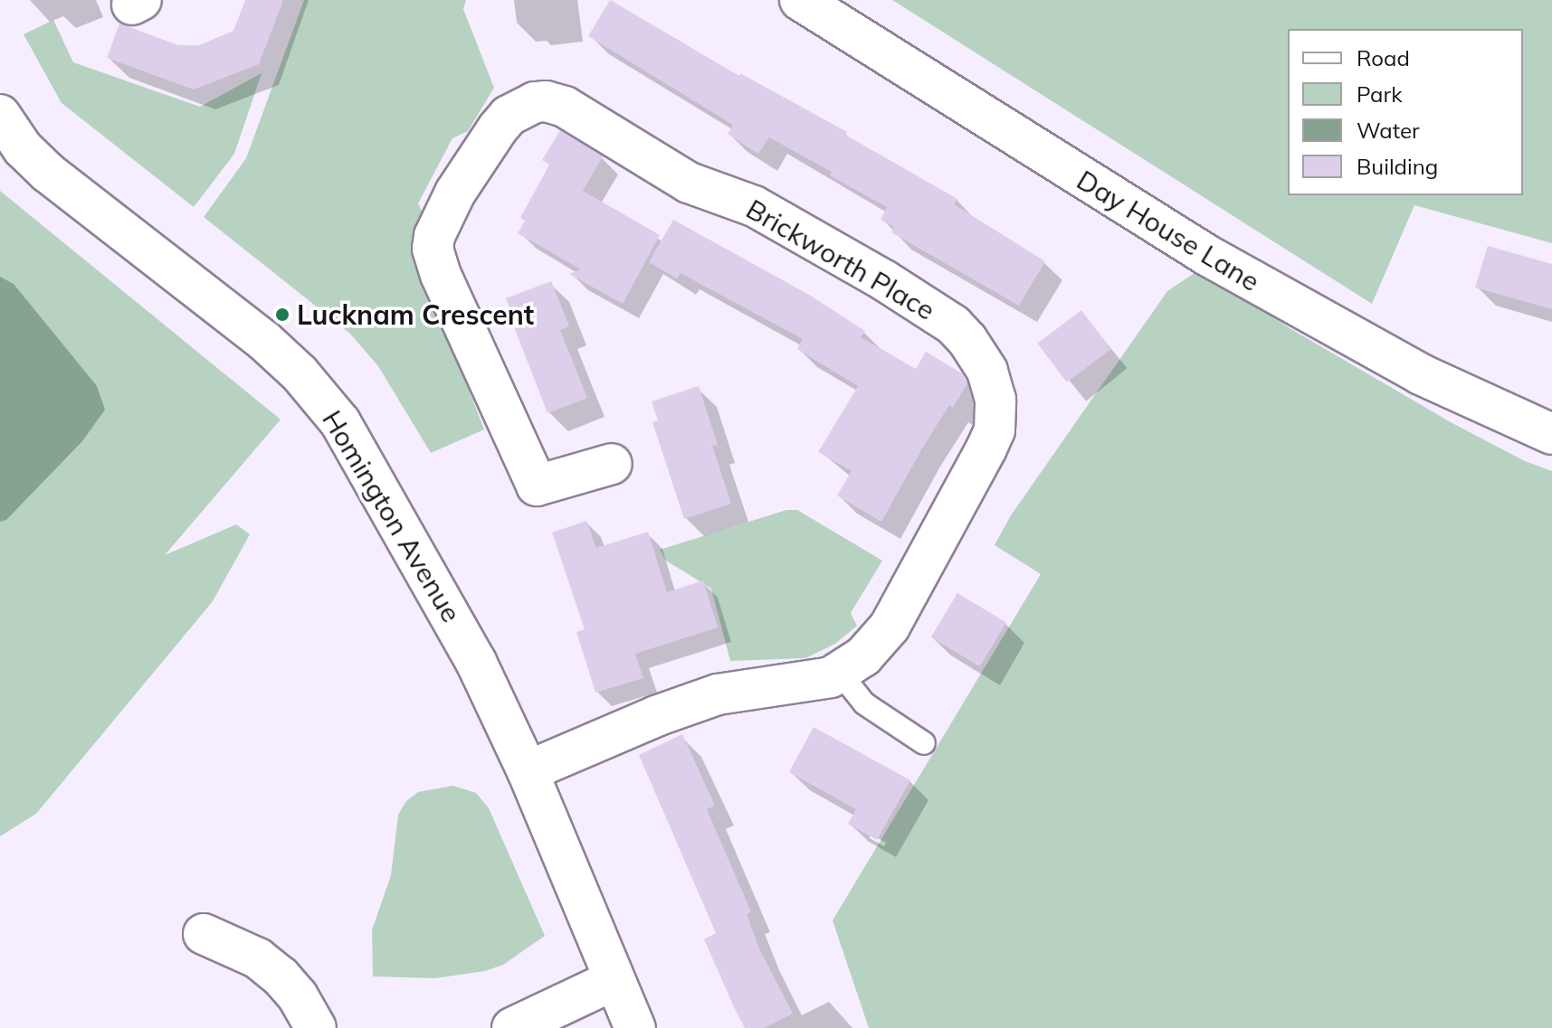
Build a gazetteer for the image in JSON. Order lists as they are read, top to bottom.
{
  "streets": {
    "street": ["Day House Lane", "Brickworth Place", "Homington Avenue"]
  },
  "crossings": [
    ["Brickworth Place", "Homington Avenue"]
  ],
  "places": ["Lucknam Crescent"],
  "legend": [
    "Road",
    "Park",
    "Water",
    "Building"
  ]
}
